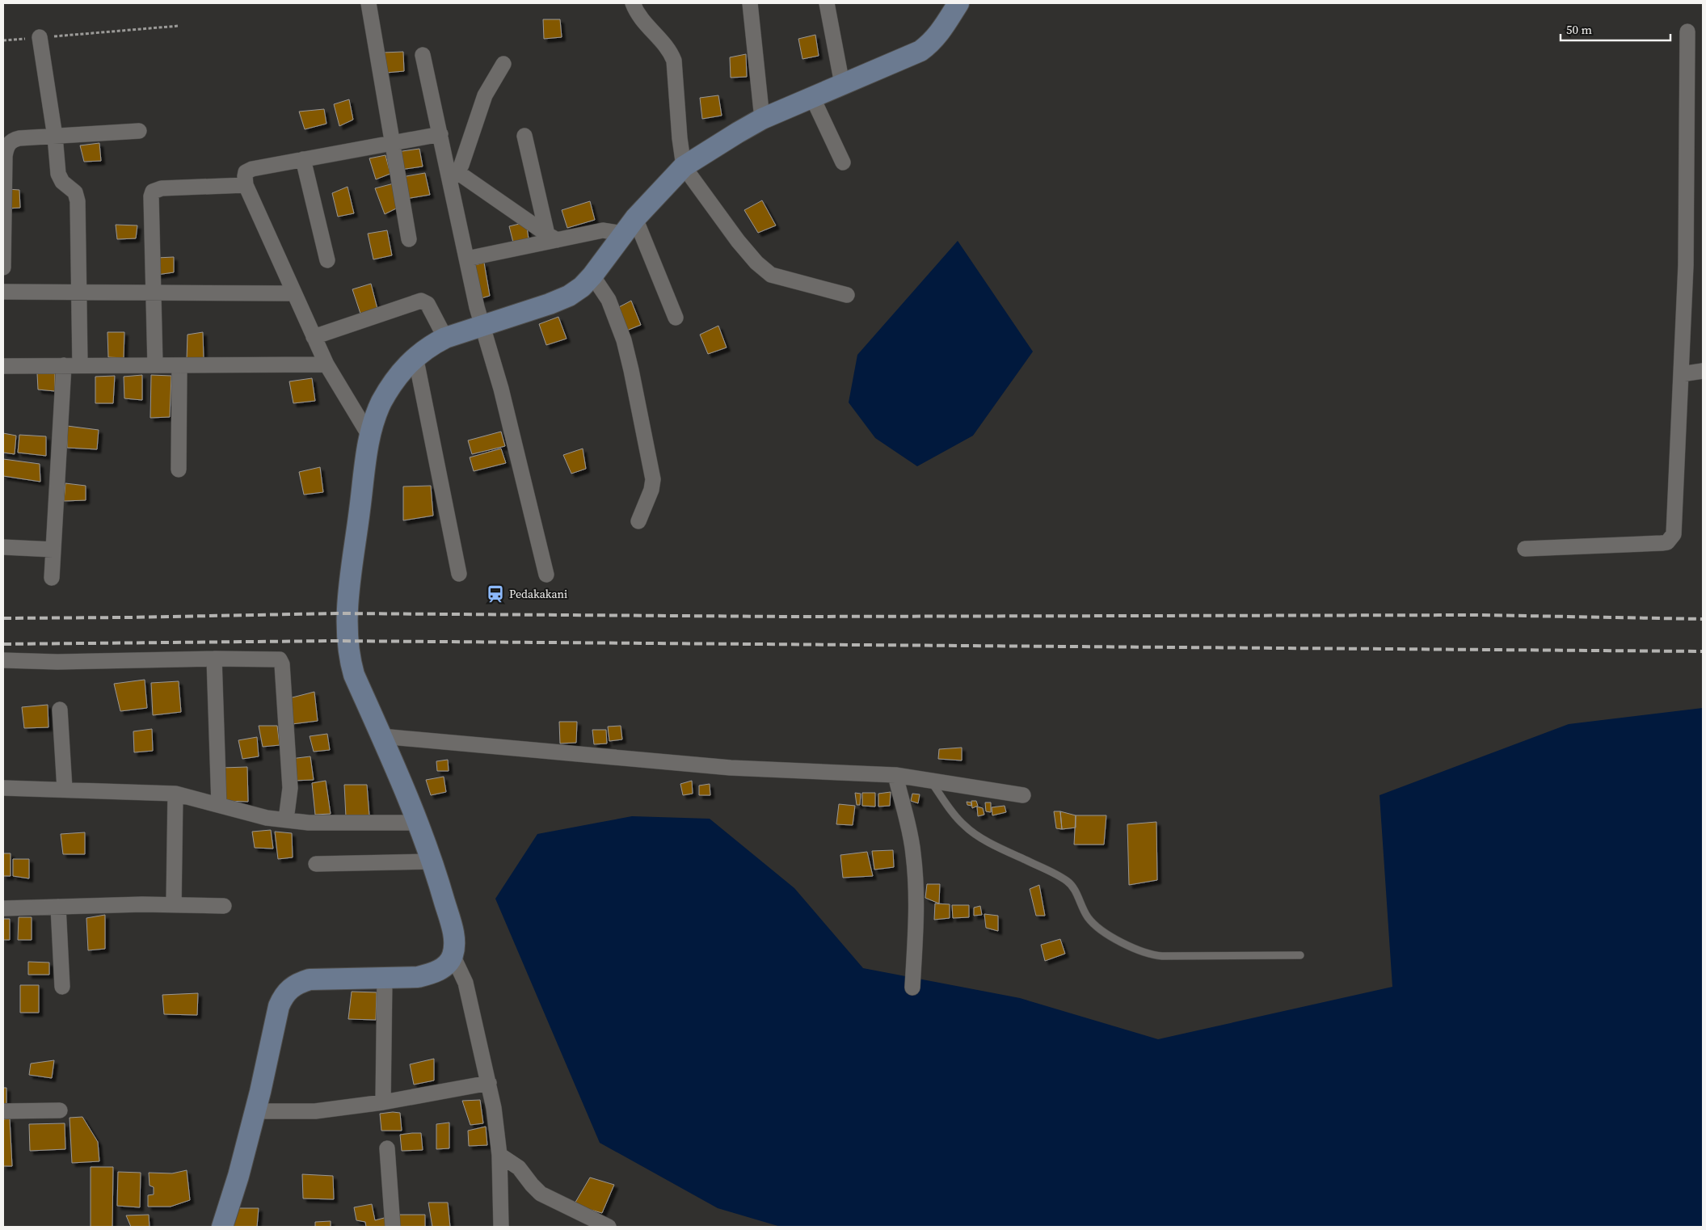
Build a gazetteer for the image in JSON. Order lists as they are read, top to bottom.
{
  "places": {
    "station": ["Pedakakani"]
  },
  "scale_bar": "50 m"
}
